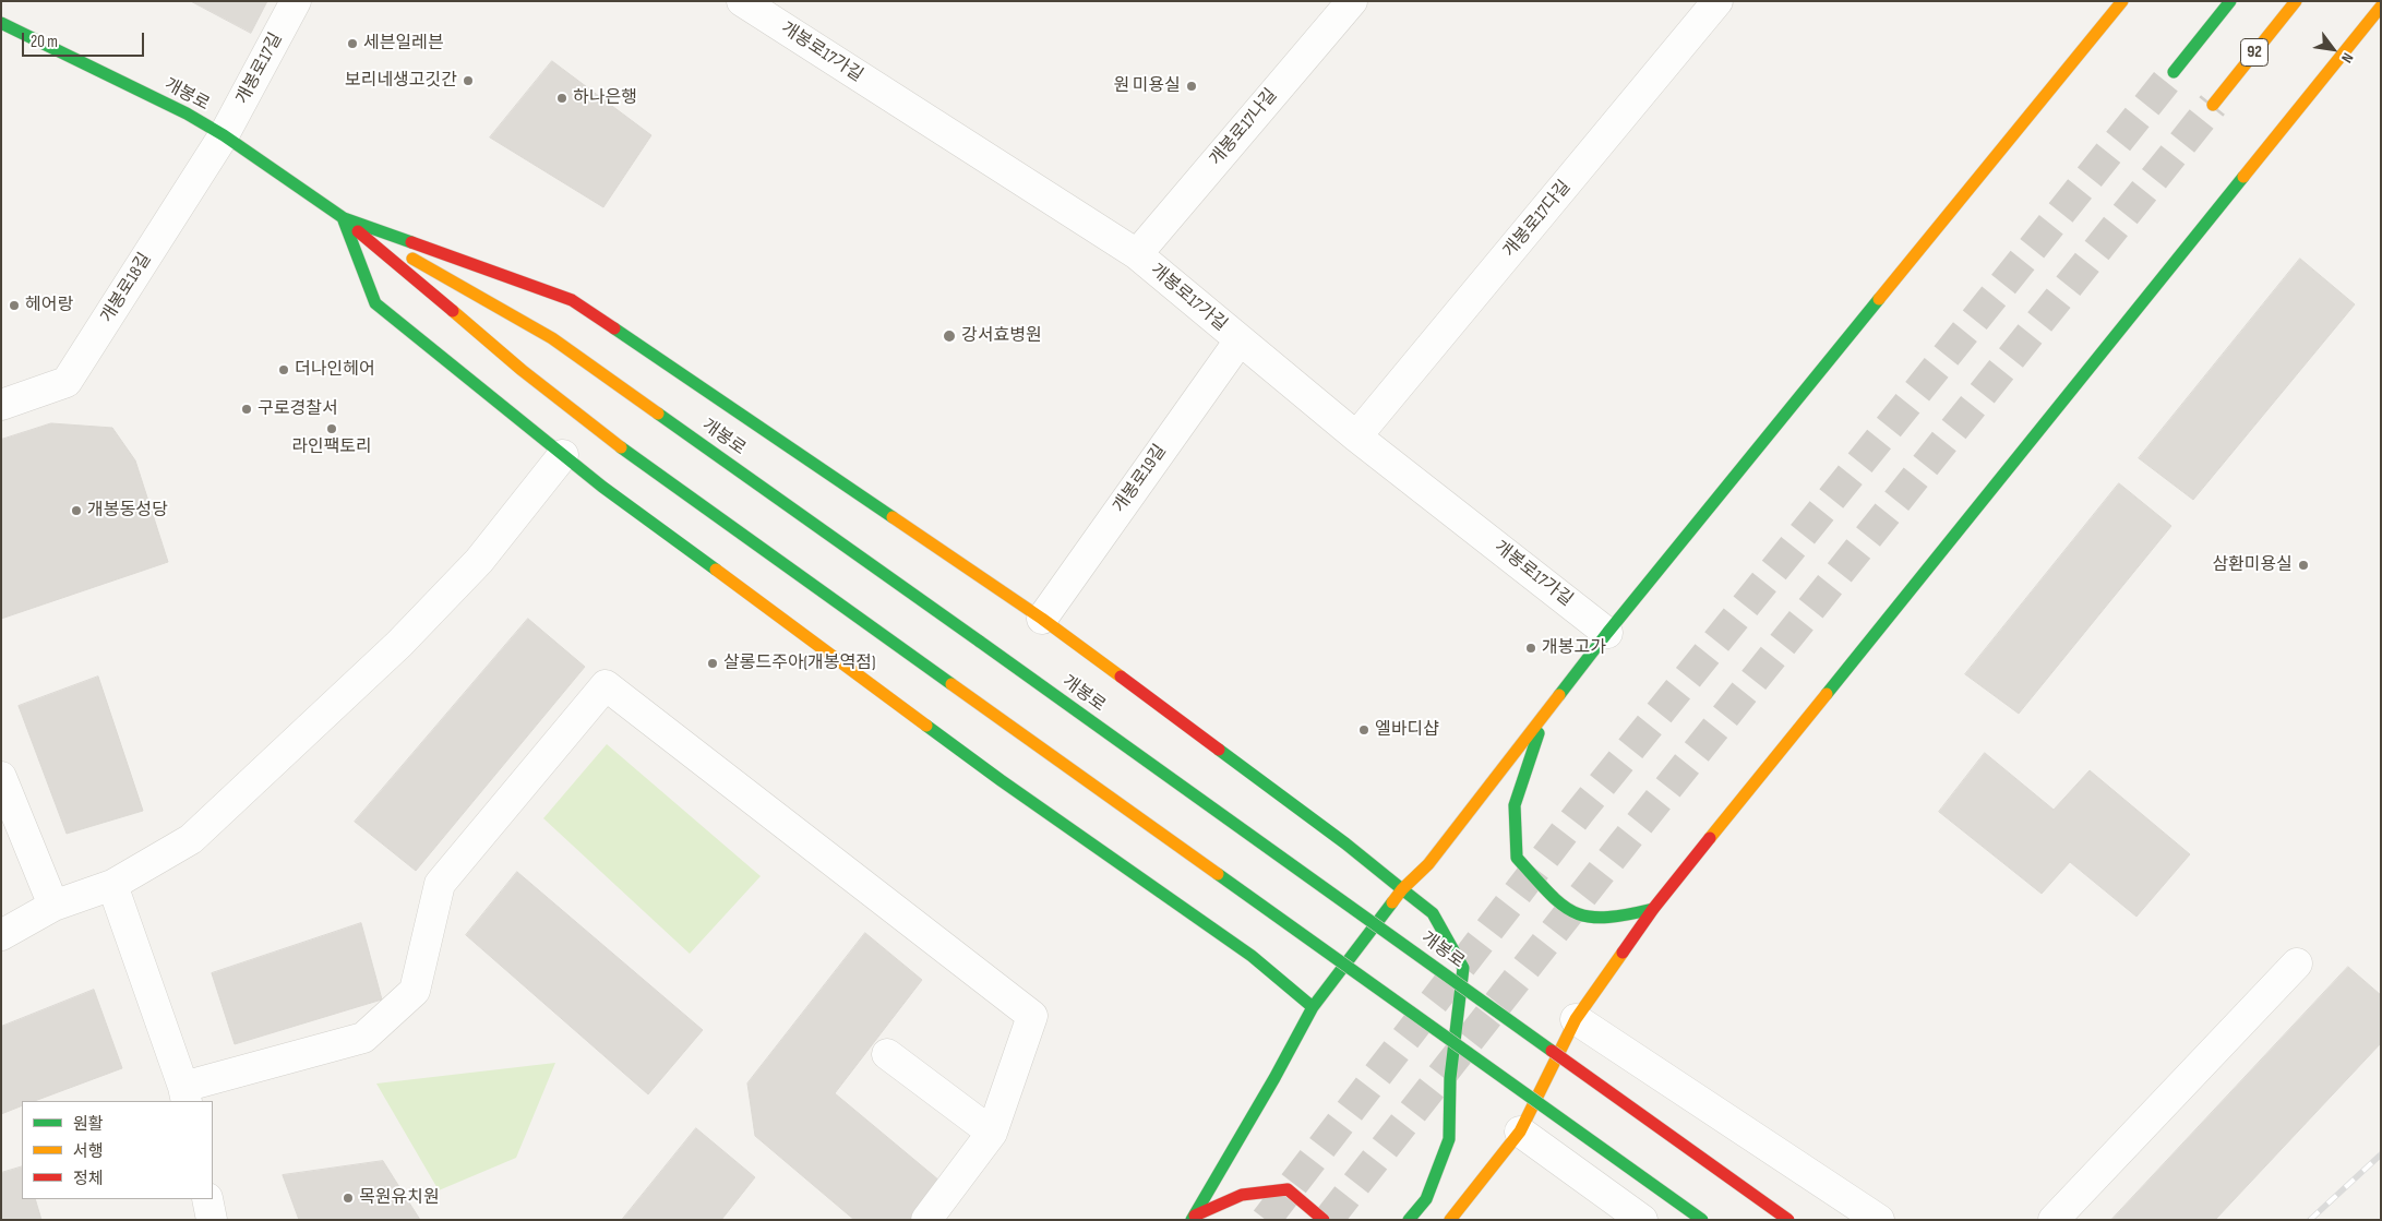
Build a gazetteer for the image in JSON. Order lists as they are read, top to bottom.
{
  "streets": {
    "main road": ["92", "개봉로"],
    "street": [
      "개봉로17가길",
      "개봉로17길",
      "개봉로17나길",
      "개봉로17다길",
      "개봉로18길",
      "개봉로19길"
    ]
  },
  "crossings": [
    ["개봉로17가길", "개봉로17나길"],
    ["개봉로17가길", "개봉로17다길"],
    ["개봉로17가길", "개봉로19길"],
    ["개봉로17길", "개봉로"],
    ["개봉로17길", "개봉로18길"],
    ["개봉로", "개봉로18길"]
  ],
  "places": [
    "세븐일레븐",
    "보리네생고깃간",
    "원 미용실",
    "하나은행",
    "헤어랑",
    "강서효병원",
    "더나인헤어",
    "구로경찰서",
    "라인팩토리",
    "개봉동성당",
    "삼환미용실",
    "개봉고가",
    "살롱드주아(개봉역점)",
    "엘바디샵",
    "목원유치원"
  ],
  "legend": ["원활", "서행", "정체"],
  "scale_bar": "20 m",
  "north": "bottom right"
}
